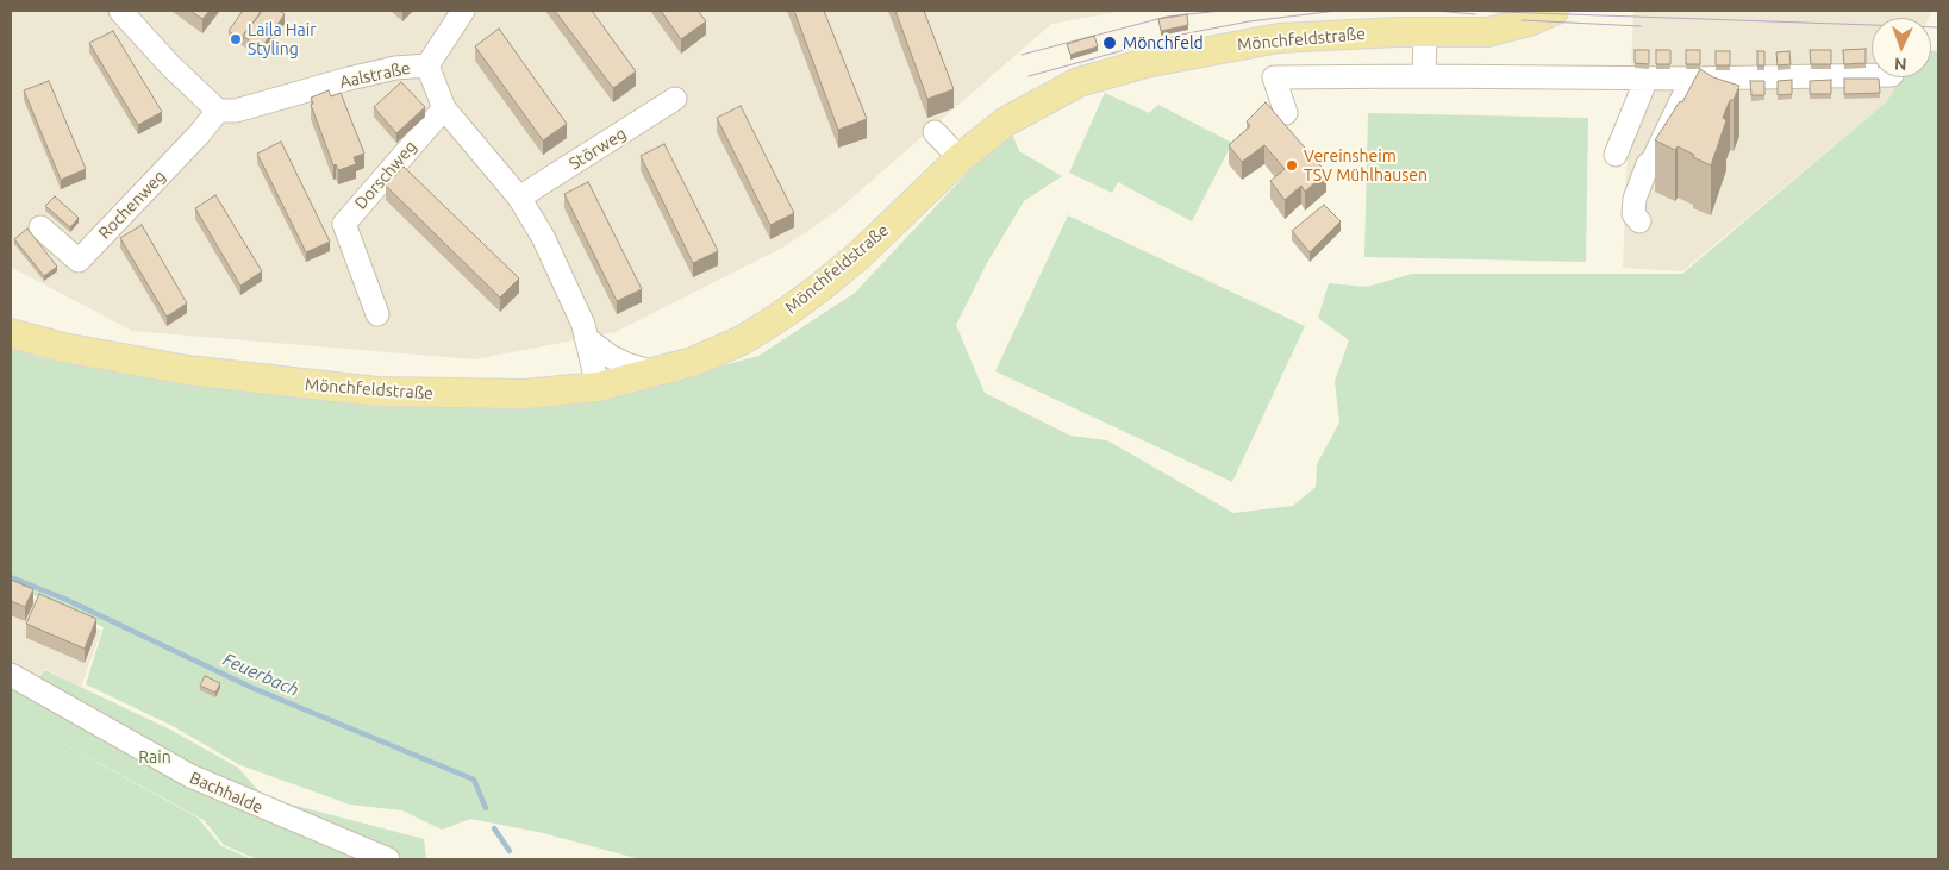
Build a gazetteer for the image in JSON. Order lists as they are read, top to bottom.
{
  "streets": {
    "main road": ["Mönchfeldstraße"],
    "street": [
      "Aalstraße",
      "Störweg",
      "Dorschweg",
      "Rochenweg",
      "Bachhalde"
    ]
  },
  "crossings": [
    ["Mönchfeldstraße", "Aalstraße"],
    ["Aalstraße", "Störweg"],
    ["Aalstraße", "Dorschweg"],
    ["Aalstraße", "Rochenweg"]
  ],
  "water": ["Feuerbach"],
  "parks": ["Rain"],
  "places": ["Laila Hair Styling", "Mönchfeld", "Vereinsheim TSV Mühlhausen"],
  "north": "bottom"
}
